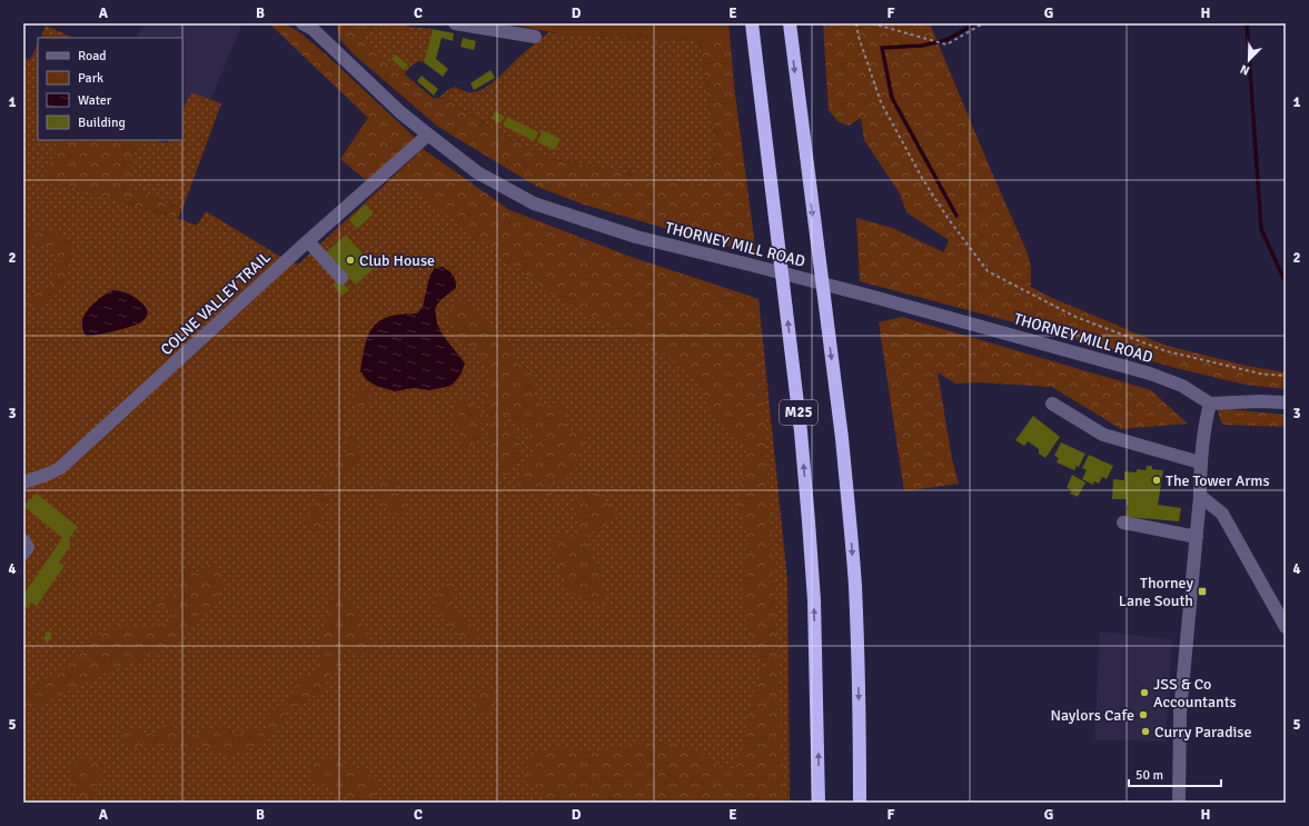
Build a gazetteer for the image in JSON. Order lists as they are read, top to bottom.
{
  "streets": {
    "highway": ["M25"],
    "street": ["THORNEY MILL ROAD", "COLNE VALLEY TRAIL"]
  },
  "crossings": [
    ["THORNEY MILL ROAD", "COLNE VALLEY TRAIL"]
  ],
  "places": {
    "other": [
      "Club House",
      "The Tower Arms",
      "JSS & Co Accountants",
      "Naylors Cafe",
      "Curry Paradise"
    ],
    "transit": ["Thorney Lane South"]
  },
  "legend": [
    "Road",
    "Park",
    "Water",
    "Building"
  ],
  "scale_bar": "50 m",
  "north": "bottom left",
  "grid": {
    "columns": [
      "A",
      "B",
      "C",
      "D",
      "E",
      "F",
      "G",
      "H"
    ],
    "rows": [
      "1",
      "2",
      "3",
      "4",
      "5"
    ]
  }
}
